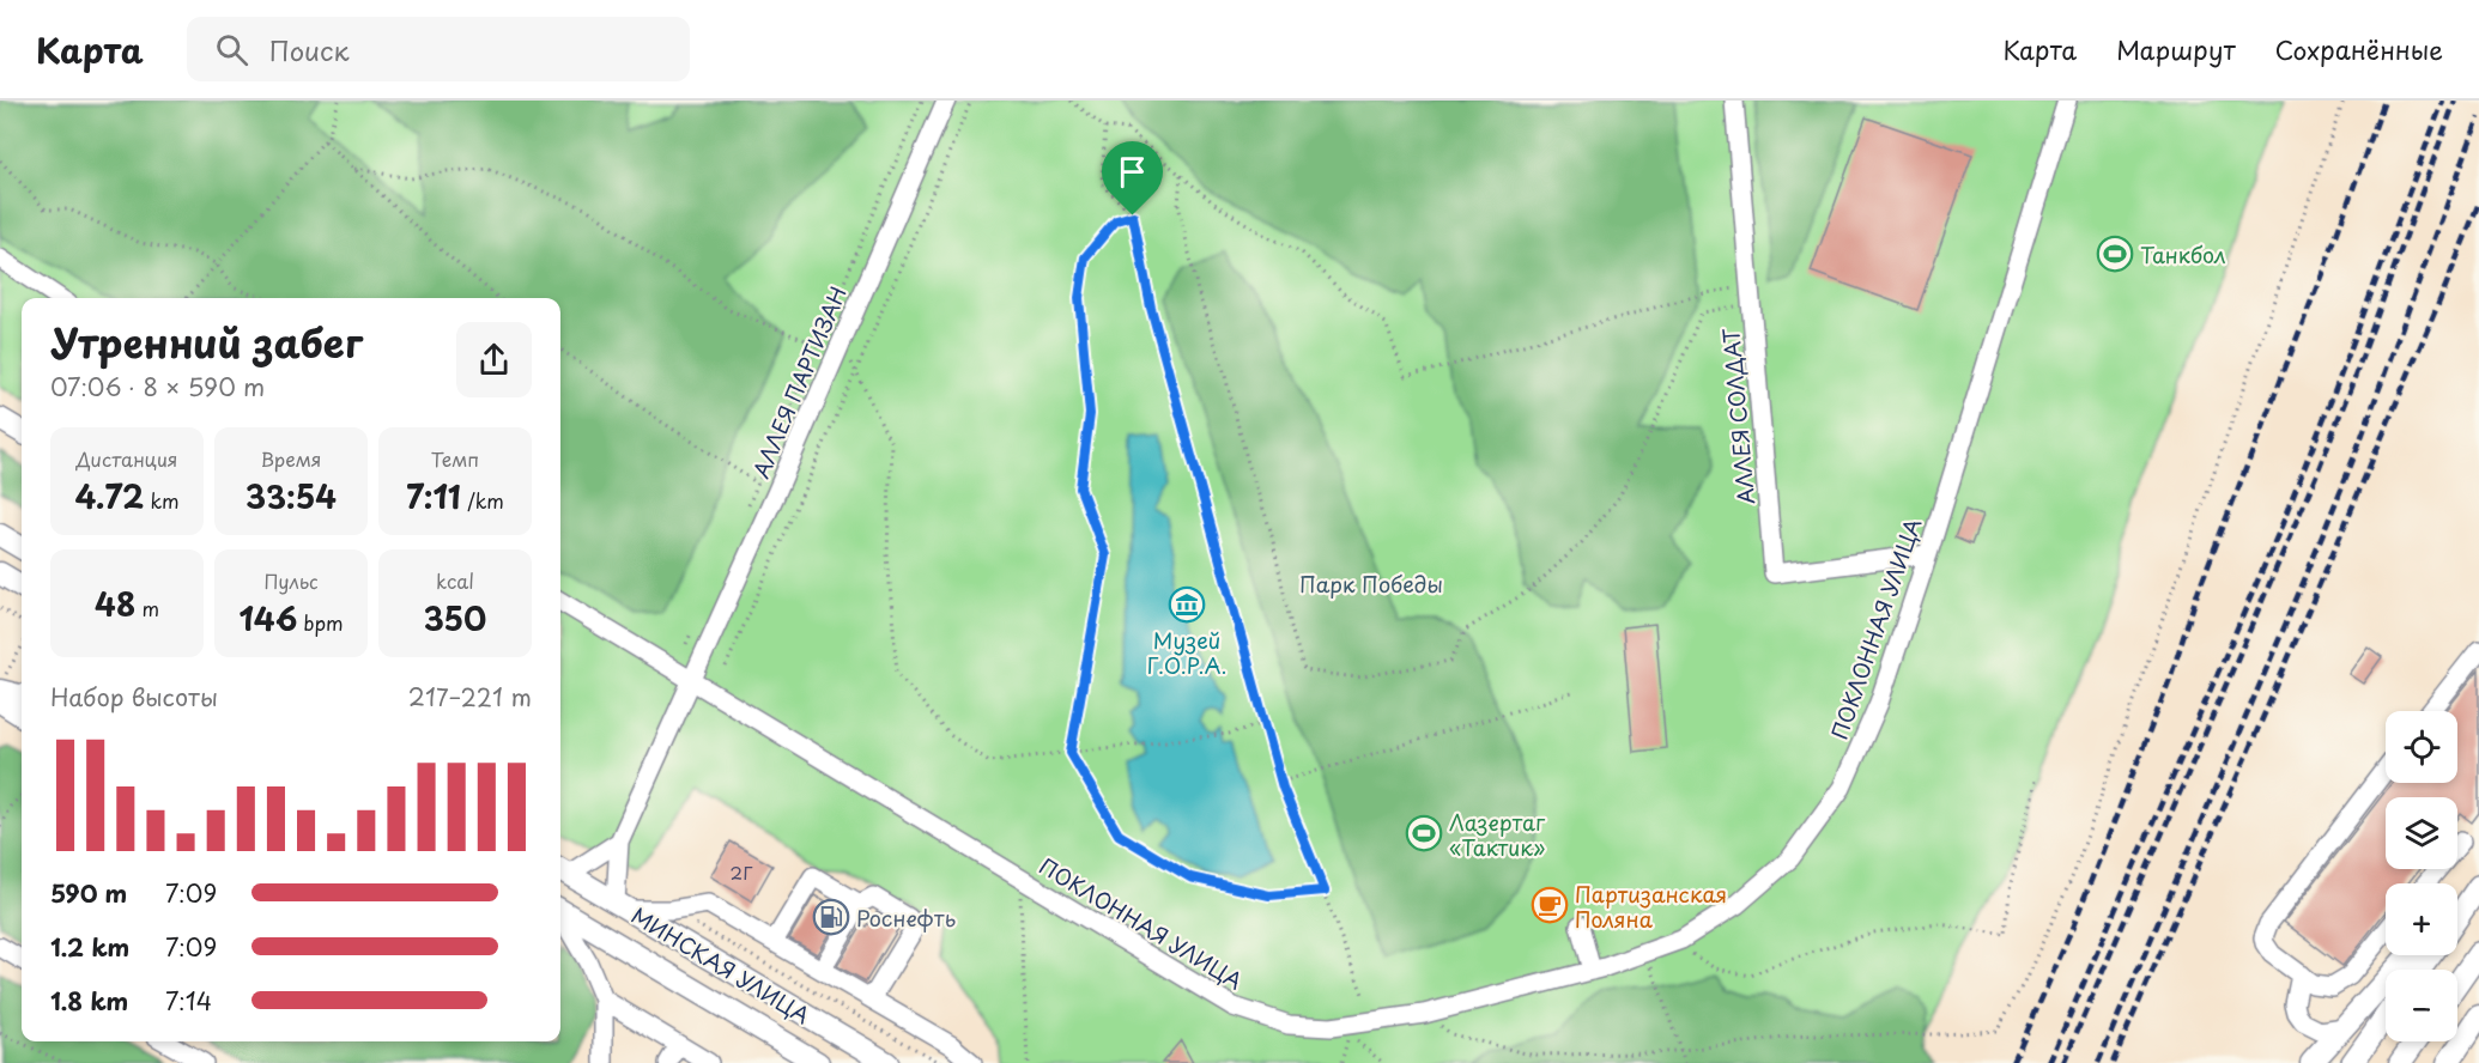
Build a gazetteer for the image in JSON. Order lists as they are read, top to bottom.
{
  "streets": {
    "main road": ["МИНСКАЯ УЛИЦА"],
    "street": ["АЛЛЕЯ ПАРТИЗАН", "АЛЛЕЯ СОЛДАТ", "ПОКЛОННАЯ УЛИЦА"]
  },
  "crossings": [
    ["АЛЛЕЯ ПАРТИЗАН", "ПОКЛОННАЯ УЛИЦА"],
    ["АЛЛЕЯ СОЛДАТ", "ПОКЛОННАЯ УЛИЦА"]
  ],
  "parks": ["Парк Победы"],
  "places": {
    "sports": ["Танкбол", "Лазертаг «Тактик»"],
    "museum": ["Музей Г.О.Р.А."],
    "cafe": ["Партизанская Поляна"],
    "fuel station": ["Роснефть"]
  },
  "house_numbers": ["2Г"],
  "page": {
    "header": "Карта",
    "search": "Поиск",
    "nav": ["Карта", "Маршрут", "Сохранённые"],
    "heading": ["Утренний забег", "07:06 · 8 × 590 m"],
    "stats": [
      ["Дистанция", "4.72 km"],
      ["Время", "33:54"],
      ["Темп", "7:11 /km"],
      ["48 m"],
      ["Пульс", "146 bpm"],
      ["kcal", "350"]
    ],
    "chart": ["Набор высоты", "217–221 m"],
    "map_buttons": ["+", "−"],
    "list": [
      {
        "name": "590 m",
        "note": "7:09"
      },
      {
        "name": "1.2 km",
        "note": "7:09"
      },
      {
        "name": "1.8 km",
        "note": "7:14"
      }
    ]
  }
}
